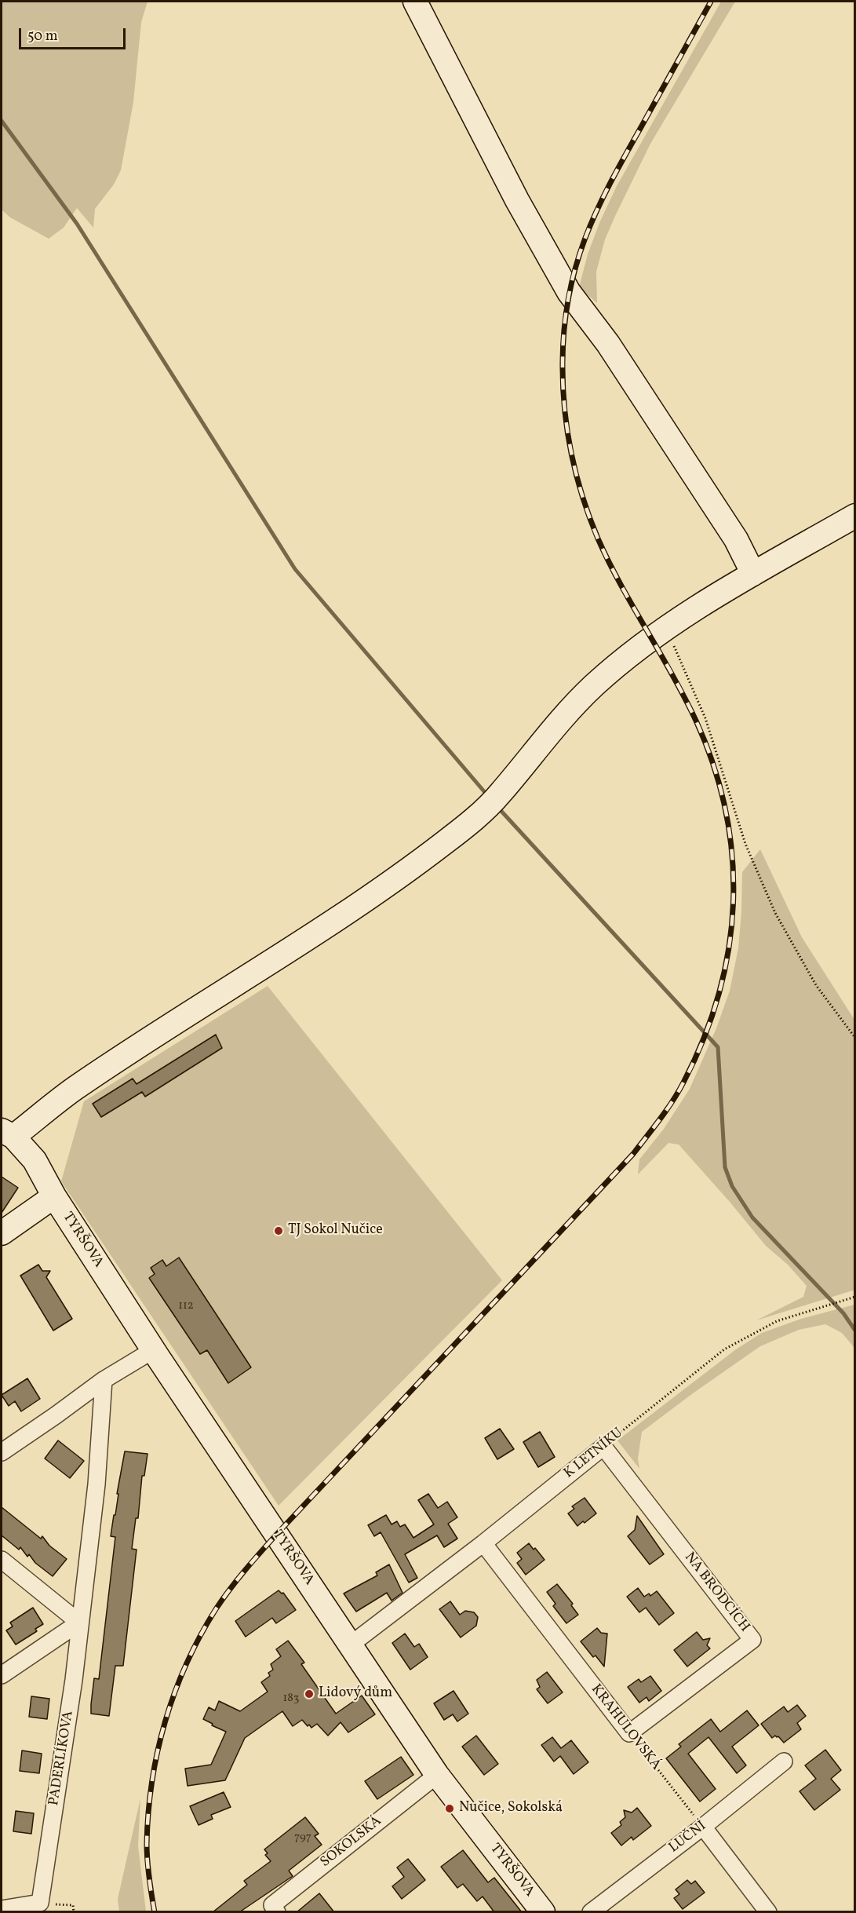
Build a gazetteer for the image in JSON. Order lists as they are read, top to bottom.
{
  "streets": {
    "street": [
      "TYRŠOVA",
      "K LETNÍKU",
      "NA BRODCÍCH",
      "KRAHULOVSKÁ",
      "PADERLÍKOVA",
      "LUČNÍ",
      "SOKOLSKÁ"
    ]
  },
  "crossings": [
    ["TYRŠOVA", "K LETNÍKU"],
    ["TYRŠOVA", "SOKOLSKÁ"],
    ["K LETNÍKU", "NA BRODCÍCH"],
    ["K LETNÍKU", "KRAHULOVSKÁ"],
    ["NA BRODCÍCH", "KRAHULOVSKÁ"],
    ["KRAHULOVSKÁ", "LUČNÍ"]
  ],
  "places": ["TJ Sokol Nučice", "Lidový dům", "Nučice, Sokolská"],
  "house_numbers": ["112", "183", "797"],
  "scale_bar": "50 m"
}
